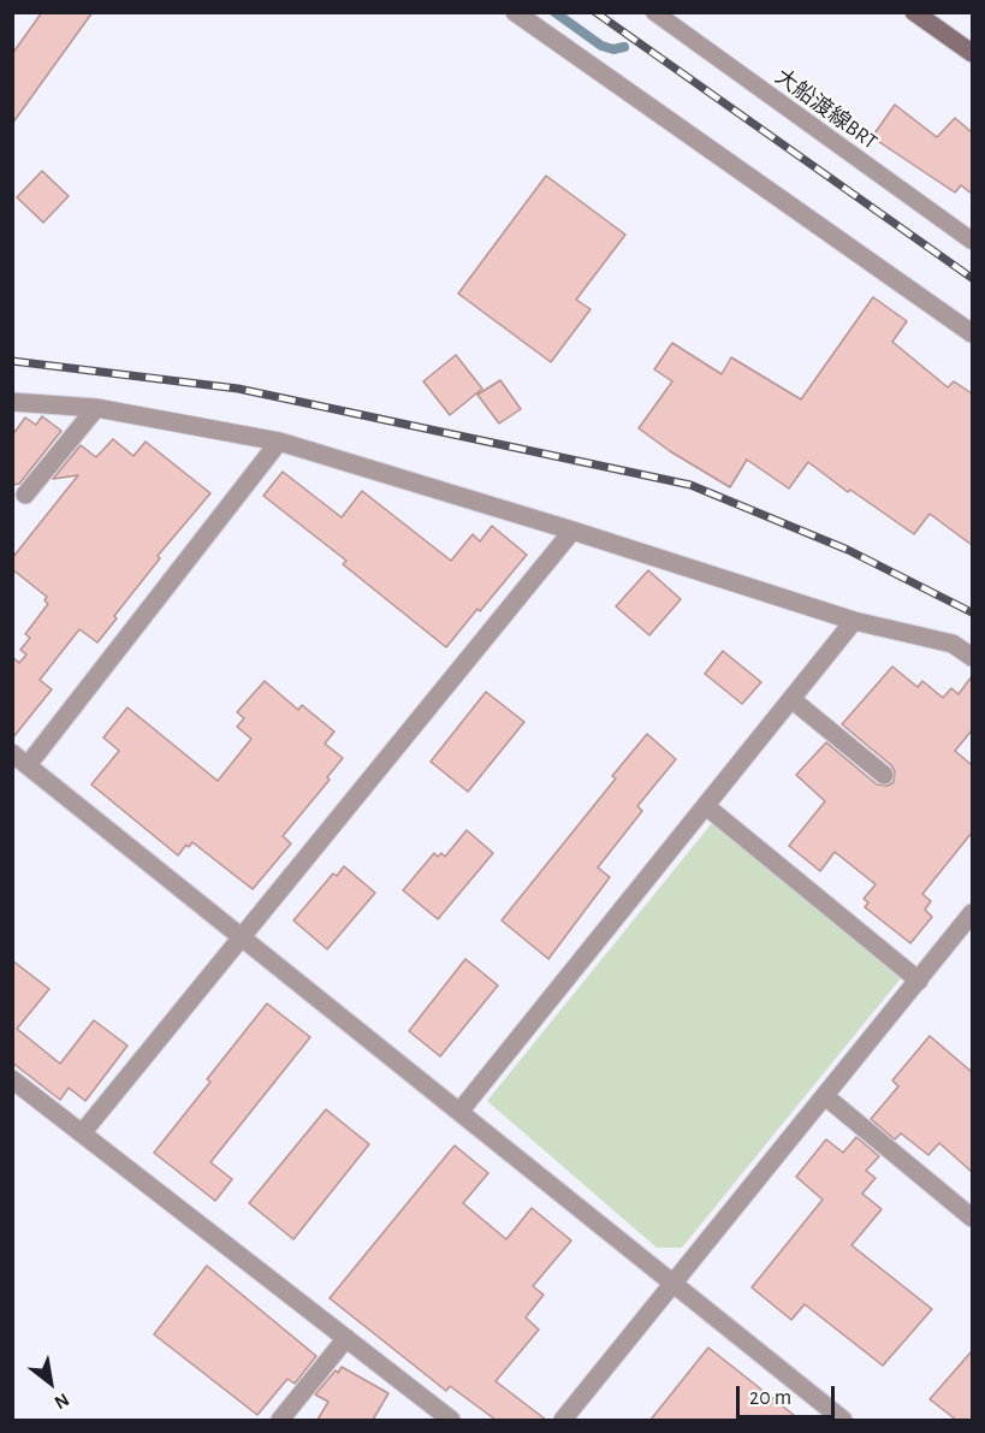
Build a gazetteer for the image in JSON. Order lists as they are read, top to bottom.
{
  "streets": {
    "lane": ["大船渡線BRT"]
  },
  "scale_bar": "20 m",
  "north": "bottom right"
}
